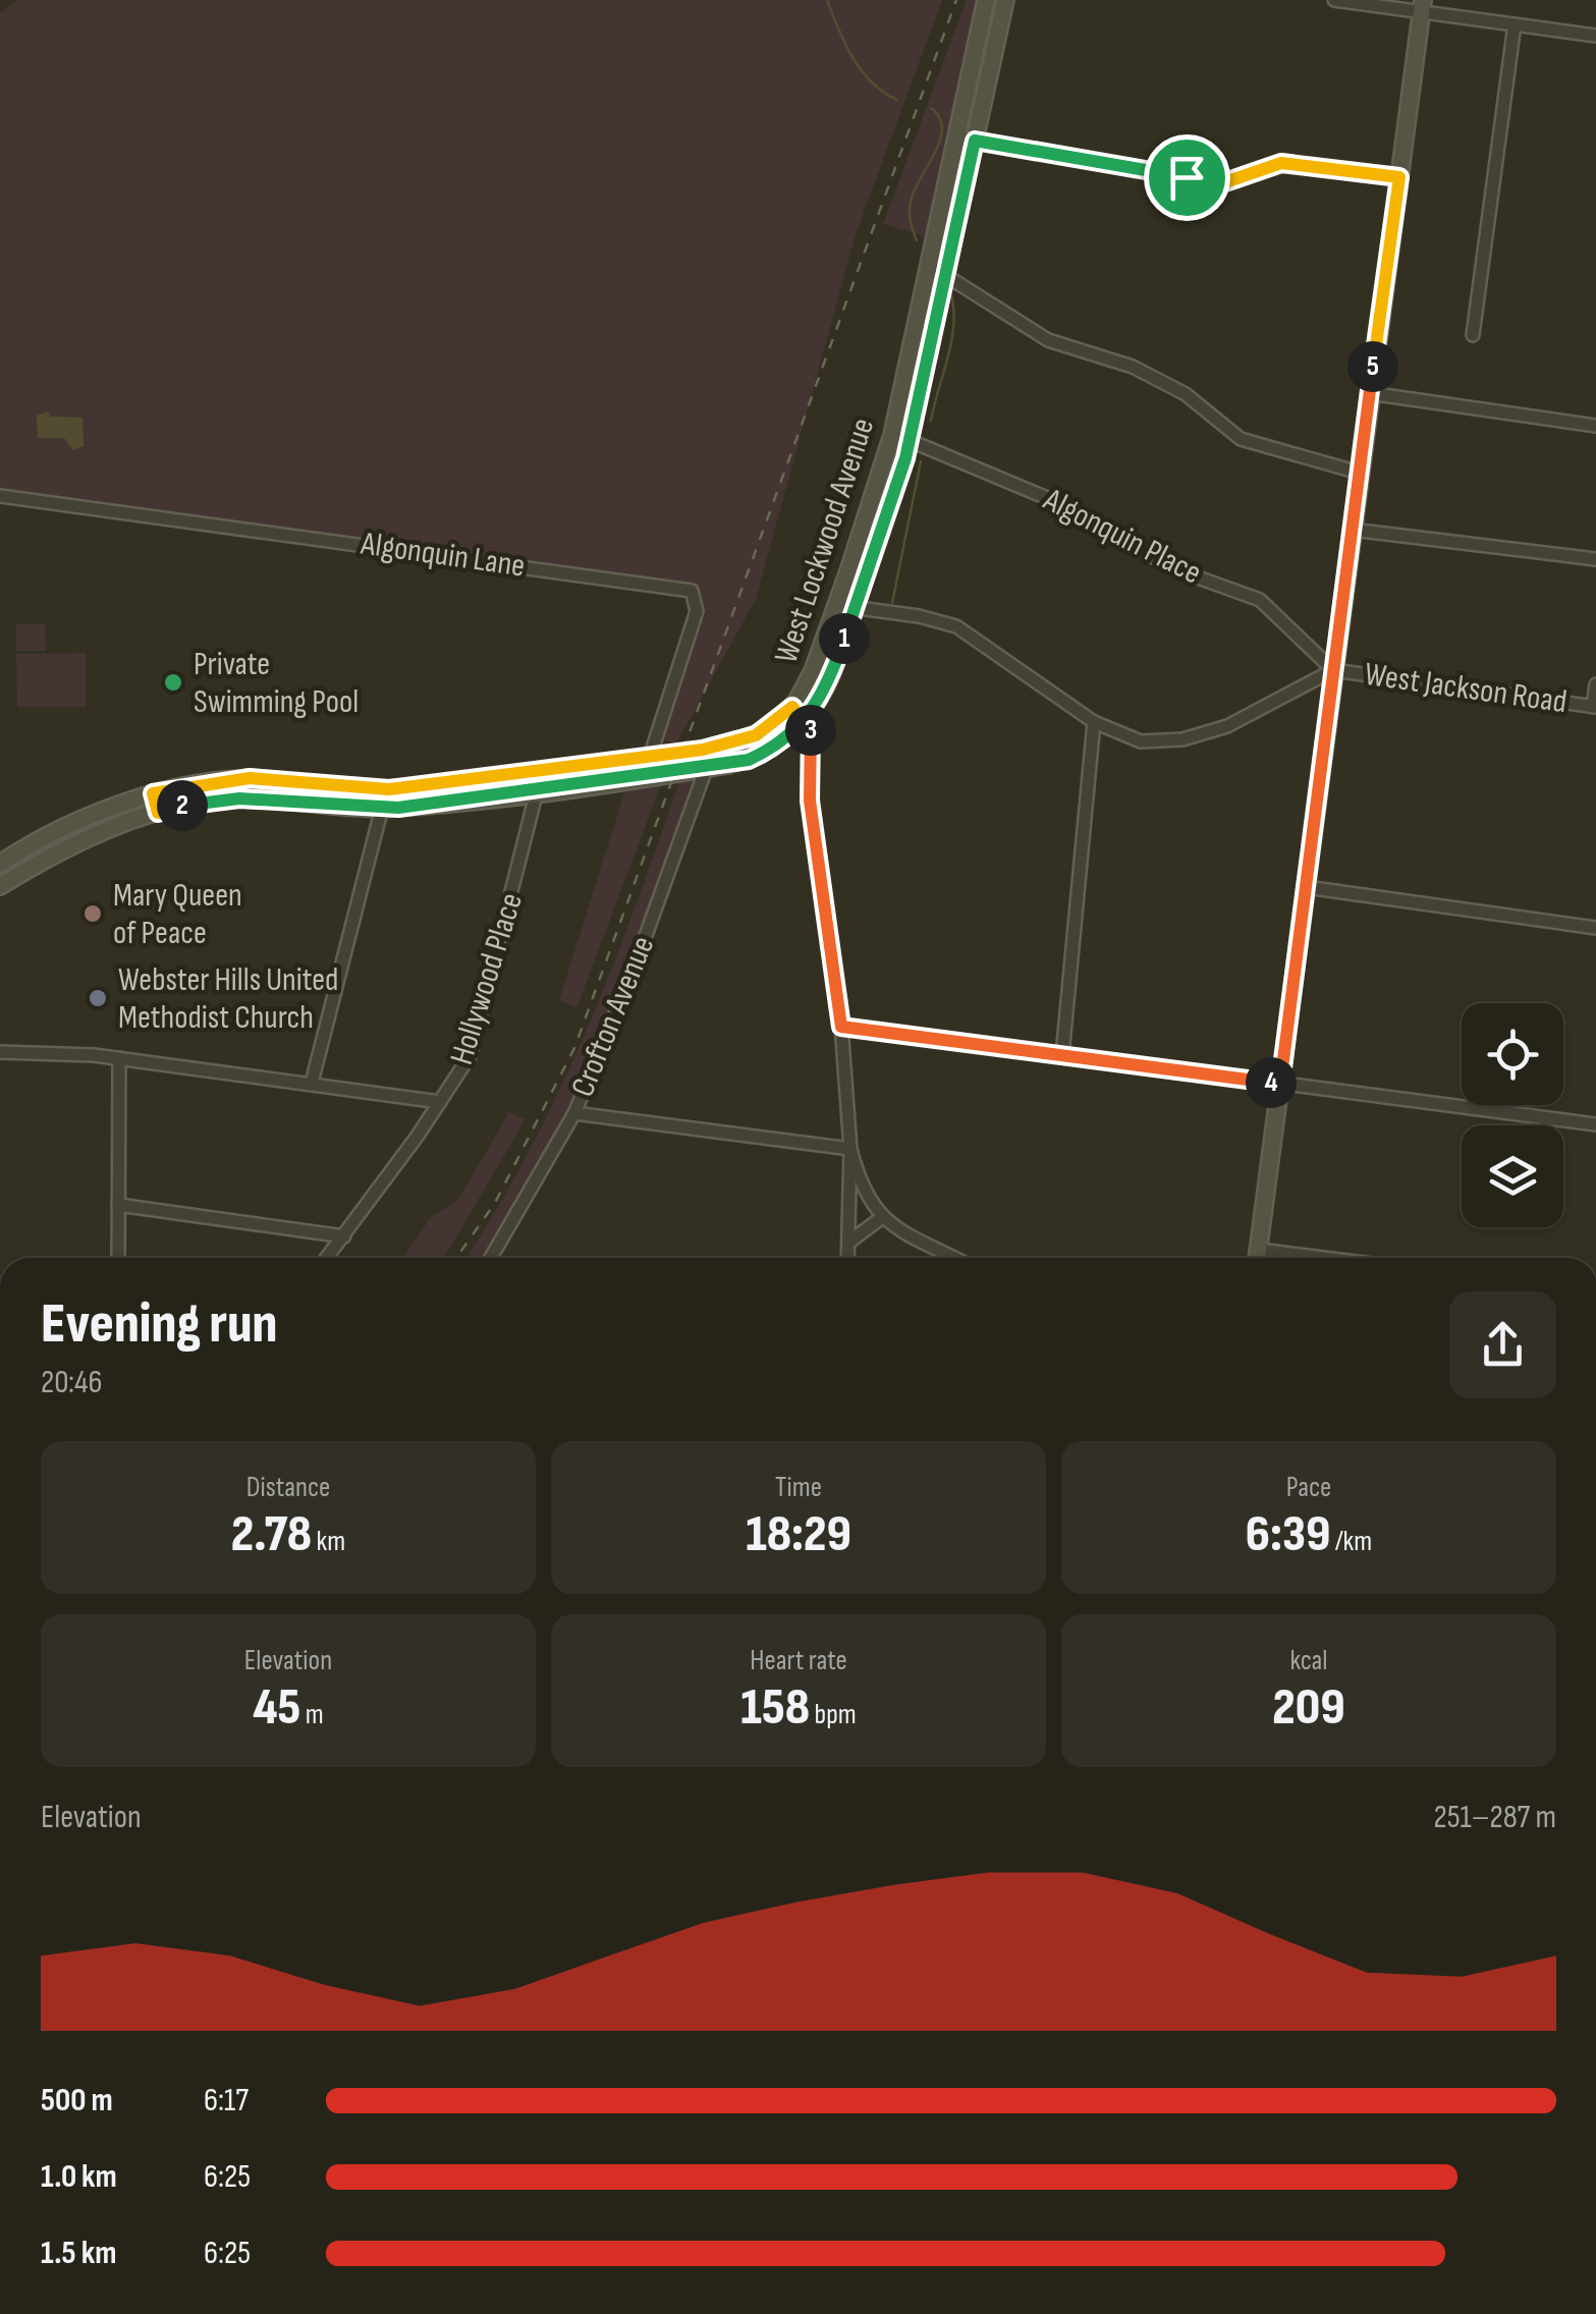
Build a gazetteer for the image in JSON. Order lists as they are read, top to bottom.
{
  "streets": {
    "main road": ["West Lockwood Avenue"],
    "street": [
      "Algonquin Place",
      "Algonquin Lane",
      "West Jackson Road",
      "Hollywood Place",
      "Crofton Avenue"
    ]
  },
  "crossings": [
    ["Algonquin Place", "West Lockwood Avenue"],
    ["Algonquin Place", "West Jackson Road"],
    ["West Lockwood Avenue", "Algonquin Lane"],
    ["West Lockwood Avenue", "West Jackson Road"],
    ["West Lockwood Avenue", "Hollywood Place"],
    ["West Lockwood Avenue", "Crofton Avenue"]
  ],
  "places": ["Private Swimming Pool", "Mary Queen of Peace", "Webster Hills United Methodist Church"],
  "page": {
    "pins": [
      "5",
      "1",
      "3",
      "2",
      "4"
    ],
    "heading": ["Evening run", "20:46"],
    "stats": [
      ["Distance", "2.78 km"],
      ["Time", "18:29"],
      ["Pace", "6:39 /km"],
      ["Elevation", "45 m"],
      ["Heart rate", "158 bpm"],
      ["kcal", "209"]
    ],
    "chart": ["Elevation", "251–287 m"],
    "list": [
      {
        "name": "500 m",
        "note": "6:17"
      },
      {
        "name": "1.0 km",
        "note": "6:25"
      },
      {
        "name": "1.5 km",
        "note": "6:25"
      }
    ]
  }
}
